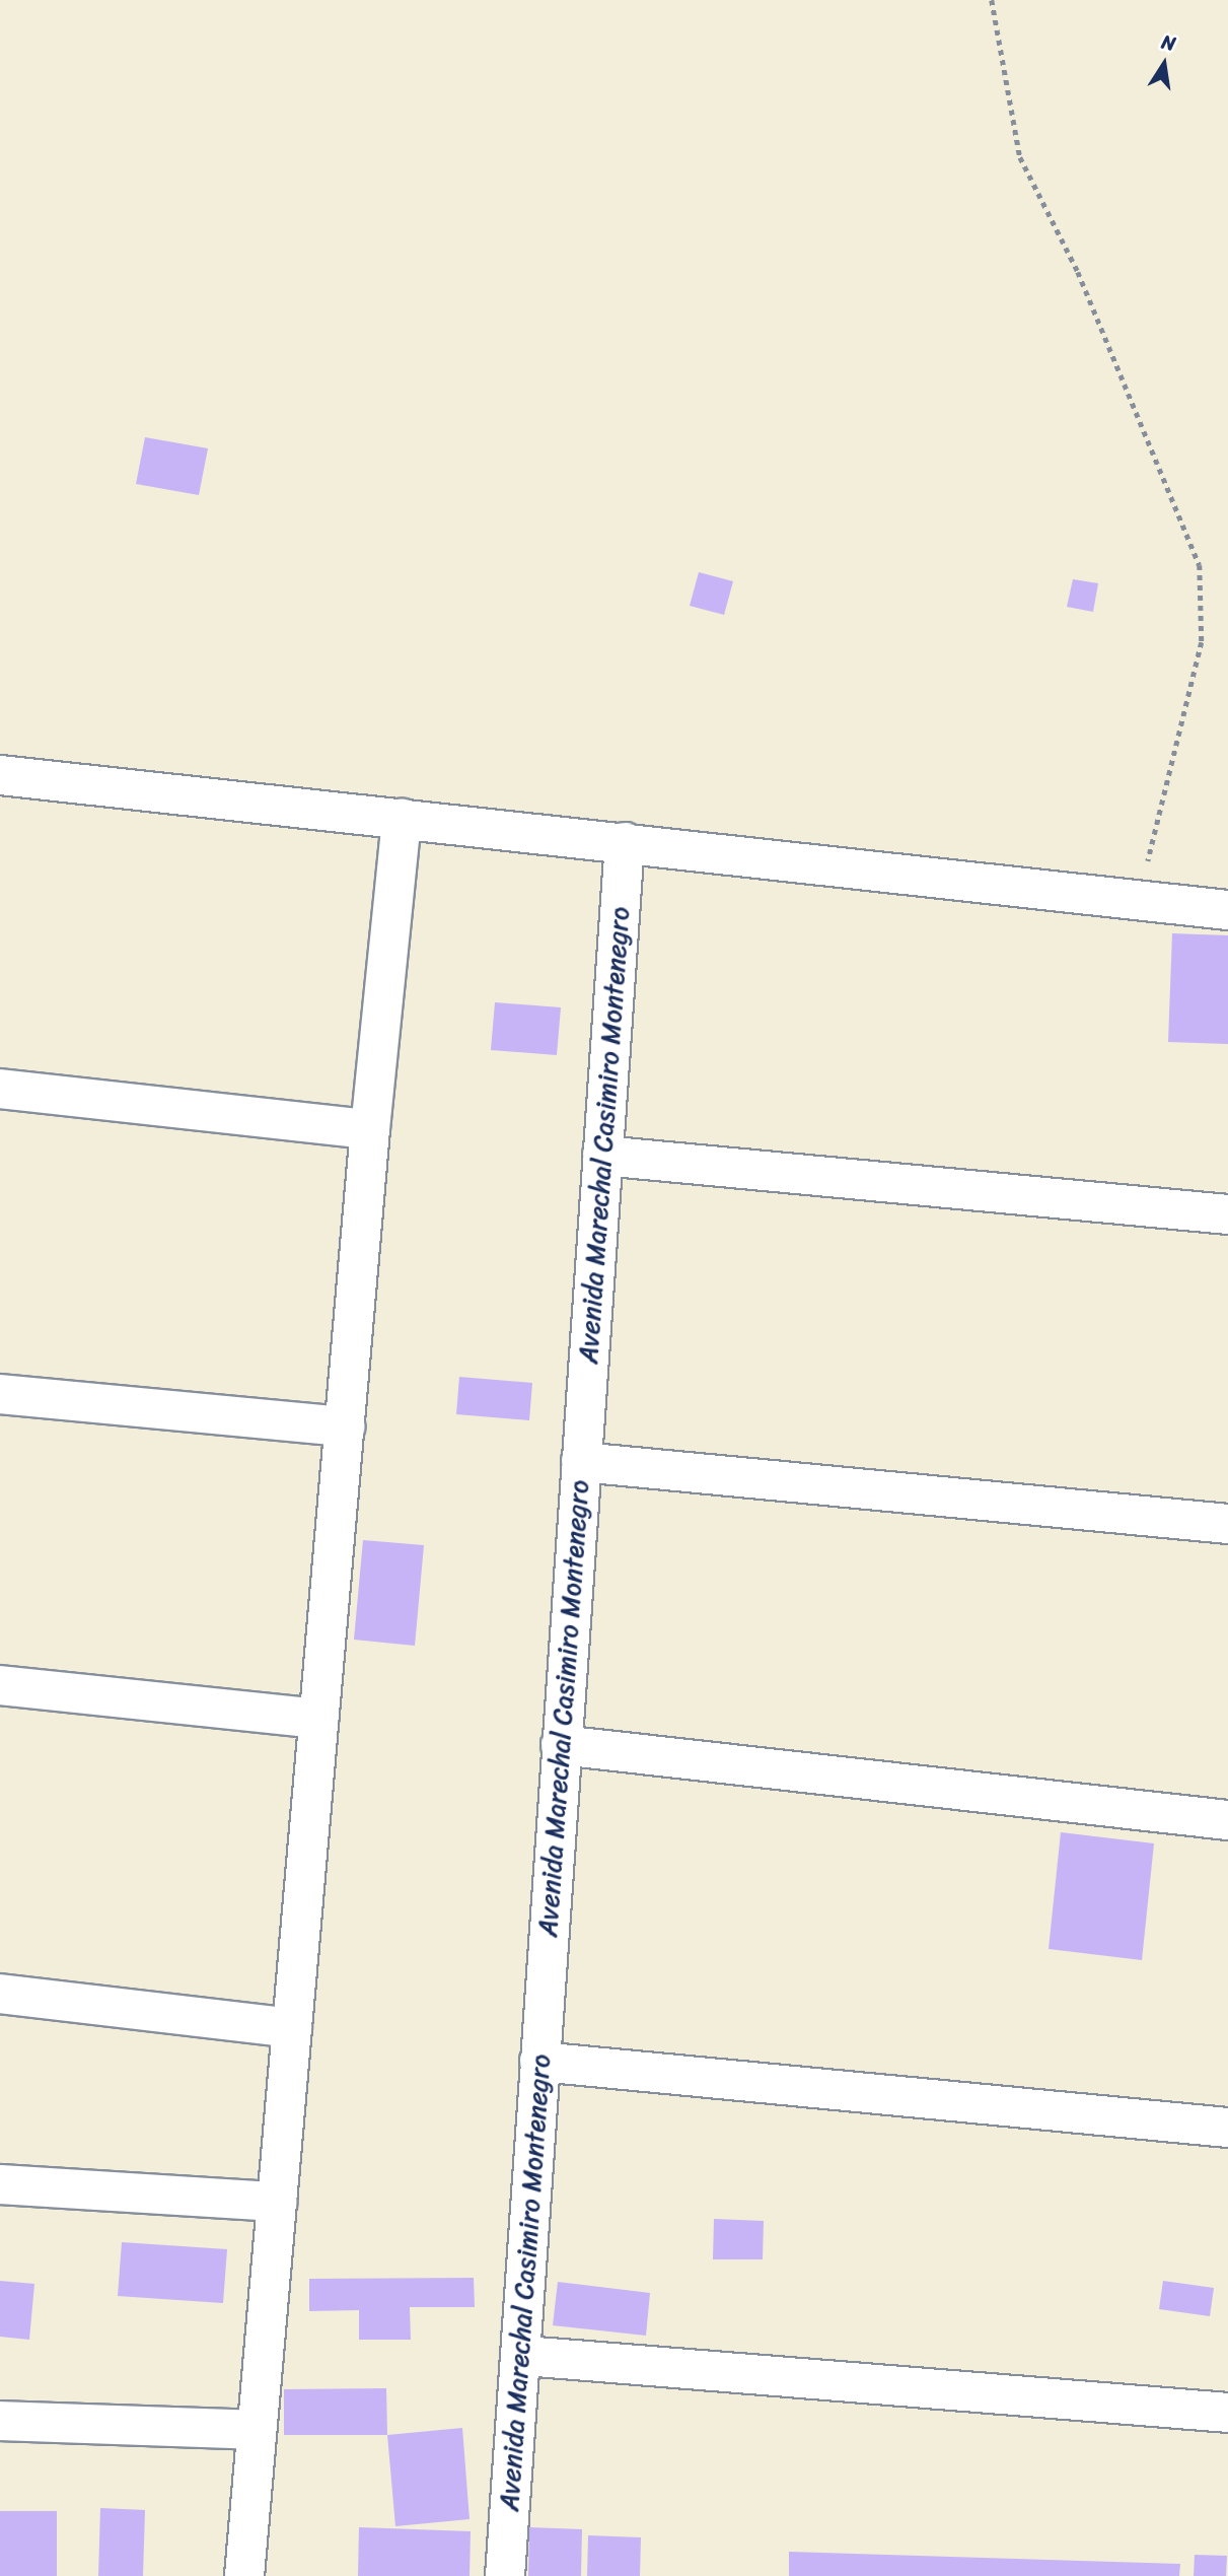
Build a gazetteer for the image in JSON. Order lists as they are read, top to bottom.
{
  "streets": {
    "street": ["Avenida Marechal Casimiro Montenegro"]
  },
  "north": "top"
}
